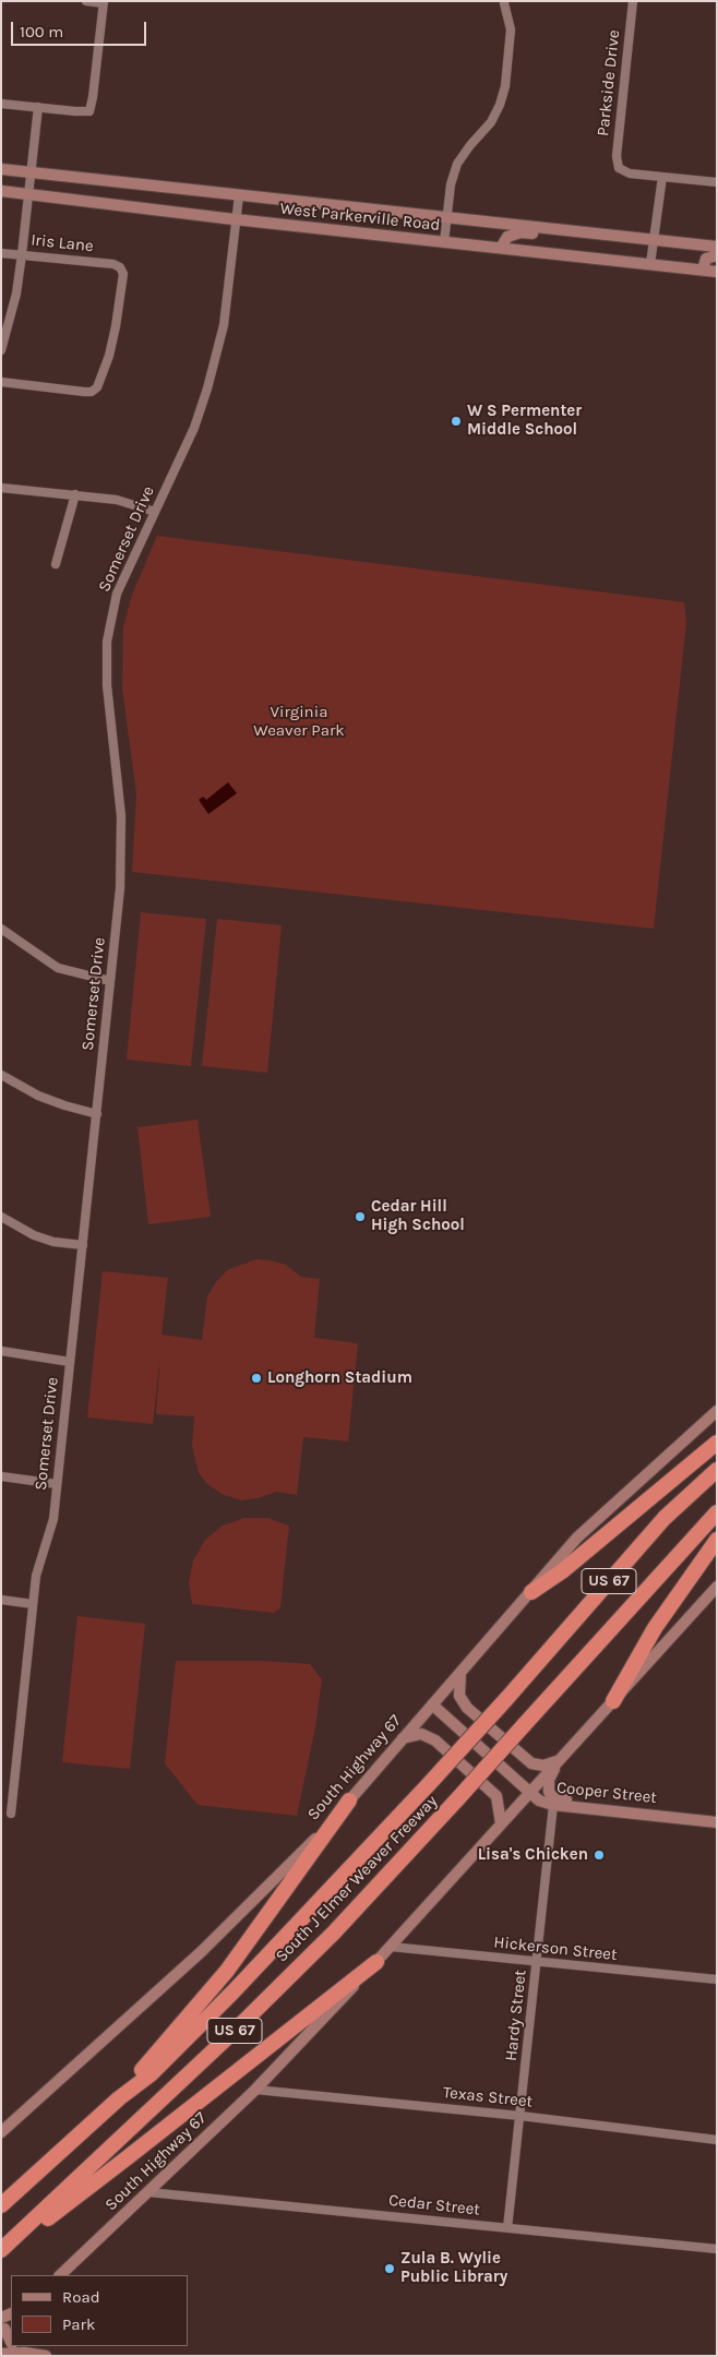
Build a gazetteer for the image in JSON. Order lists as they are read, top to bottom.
{
  "streets": {
    "highway": ["US 67", "South J Elmer Weaver Freeway"],
    "main road": ["West Parkerville Road", "South Highway 67", "Cooper Street"],
    "street": [
      "Parkside Drive",
      "Iris Lane",
      "Somerset Drive",
      "Hickerson Street",
      "Hardy Street",
      "Texas Street",
      "Cedar Street"
    ]
  },
  "crossings": [
    ["West Parkerville Road", "Somerset Drive"],
    ["South Highway 67", "Cooper Street"],
    ["South Highway 67", "Hickerson Street"],
    ["South Highway 67", "Texas Street"],
    ["South Highway 67", "Cedar Street"],
    ["Cooper Street", "Hardy Street"],
    ["Hickerson Street", "Hardy Street"],
    ["Hardy Street", "Texas Street"],
    ["Hardy Street", "Cedar Street"]
  ],
  "parks": ["Virginia Weaver Park"],
  "places": [
    "W S Permenter Middle School",
    "Cedar Hill High School",
    "Longhorn Stadium",
    "Lisa's Chicken",
    "Zula B. Wylie Public Library"
  ],
  "legend": ["Road", "Park"],
  "scale_bar": "100 m"
}
